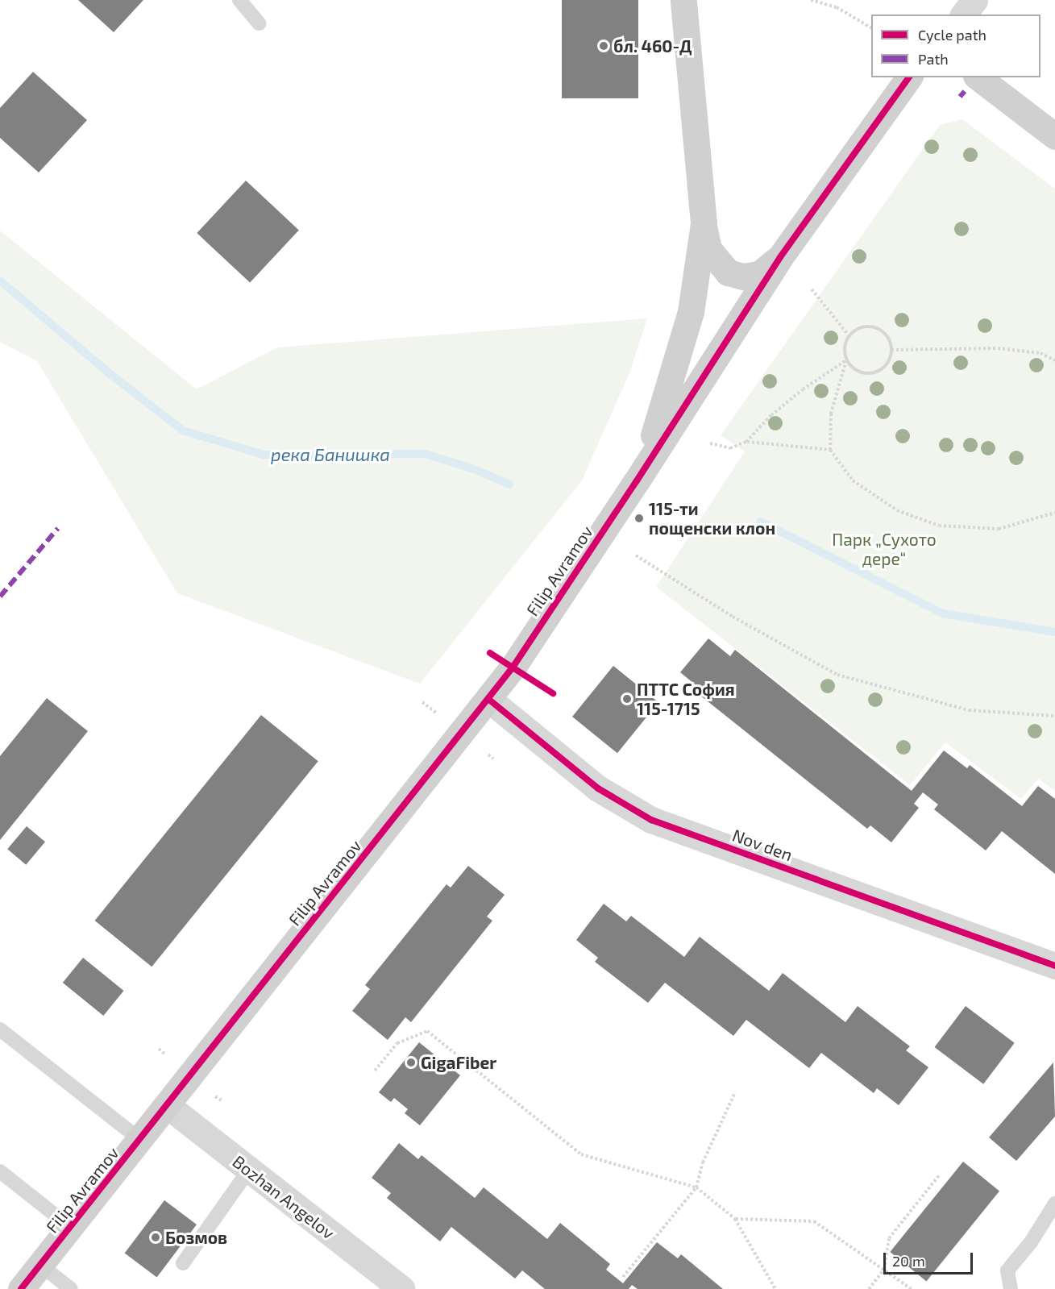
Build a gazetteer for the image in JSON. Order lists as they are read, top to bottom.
{
  "streets": {
    "street": ["Filip Avramov", "Nov den", "Bozhan Angelov"]
  },
  "crossings": [
    ["Filip Avramov", "Nov den"],
    ["Filip Avramov", "Bozhan Angelov"]
  ],
  "water": ["река Банишка"],
  "parks": ["Парк „Сухото дере“"],
  "places": [
    "бл. 460-Д",
    "115-ти пощенски клон",
    "ПТТС София 115-1715",
    "GigaFiber",
    "Бозмов"
  ],
  "legend": ["Cycle path", "Path"],
  "scale_bar": "20 m"
}
